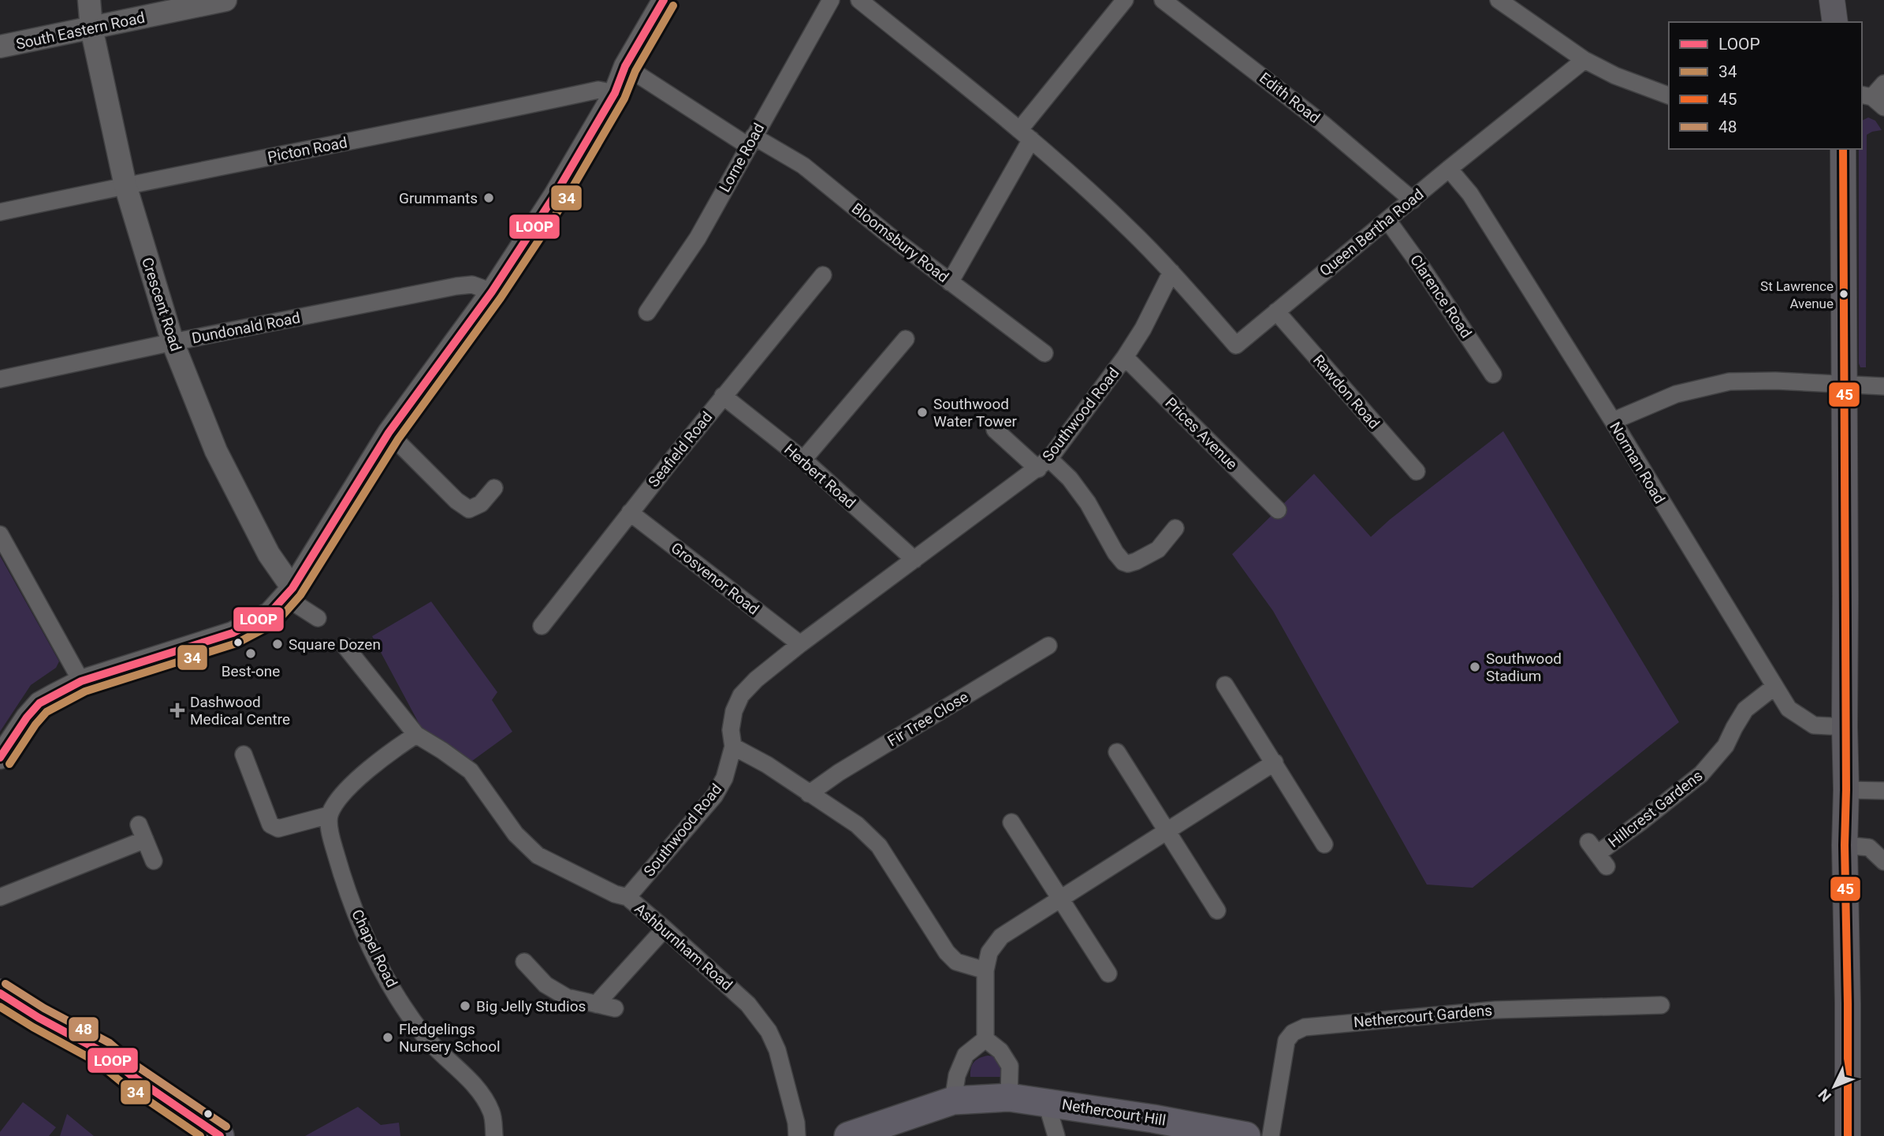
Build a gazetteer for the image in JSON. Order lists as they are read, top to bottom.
{
  "streets": {
    "main road": ["Nethercourt Hill"],
    "street": [
      "South Eastern Road",
      "Edith Road",
      "Picton Road",
      "Lorne Road",
      "Queen Bertha Road",
      "Bloomsbury Road",
      "Clarence Road",
      "Crescent Road",
      "Dundonald Road",
      "Rawdon Road",
      "Southwood Road",
      "Prices Avenue",
      "Seafield Road",
      "Norman Road",
      "Herbert Road",
      "Grosvenor Road",
      "Fir Tree Close",
      "Hillcrest Gardens",
      "Ashburnham Road",
      "Chapel Road",
      "Nethercourt Gardens"
    ]
  },
  "crossings": [
    ["South Eastern Road", "Crescent Road"],
    ["Edith Road", "Queen Bertha Road"],
    ["Picton Road", "Crescent Road"],
    ["Lorne Road", "Bloomsbury Road"],
    ["Queen Bertha Road", "Clarence Road"],
    ["Queen Bertha Road", "Rawdon Road"],
    ["Queen Bertha Road", "Southwood Road"],
    ["Queen Bertha Road", "Norman Road"],
    ["Crescent Road", "Dundonald Road"],
    ["Southwood Road", "Prices Avenue"],
    ["Southwood Road", "Herbert Road"],
    ["Southwood Road", "Grosvenor Road"],
    ["Southwood Road", "Ashburnham Road"],
    ["Seafield Road", "Herbert Road"],
    ["Seafield Road", "Grosvenor Road"],
    ["Norman Road", "Hillcrest Gardens"]
  ],
  "places": {
    "other": [
      "Grummants",
      "St Lawrence Avenue",
      "Southwood Water Tower",
      "Square Dozen",
      "Best-one",
      "Southwood Stadium",
      "Big Jelly Studios",
      "Fledgelings Nursery School"
    ],
    "health": ["Dashwood Medical Centre"]
  },
  "lines": [
    "transit line LOOP",
    "transit line 34",
    "transit line 45",
    "transit line 48"
  ],
  "legend": [
    "LOOP",
    "34",
    "45",
    "48"
  ],
  "north": "bottom left"
}
